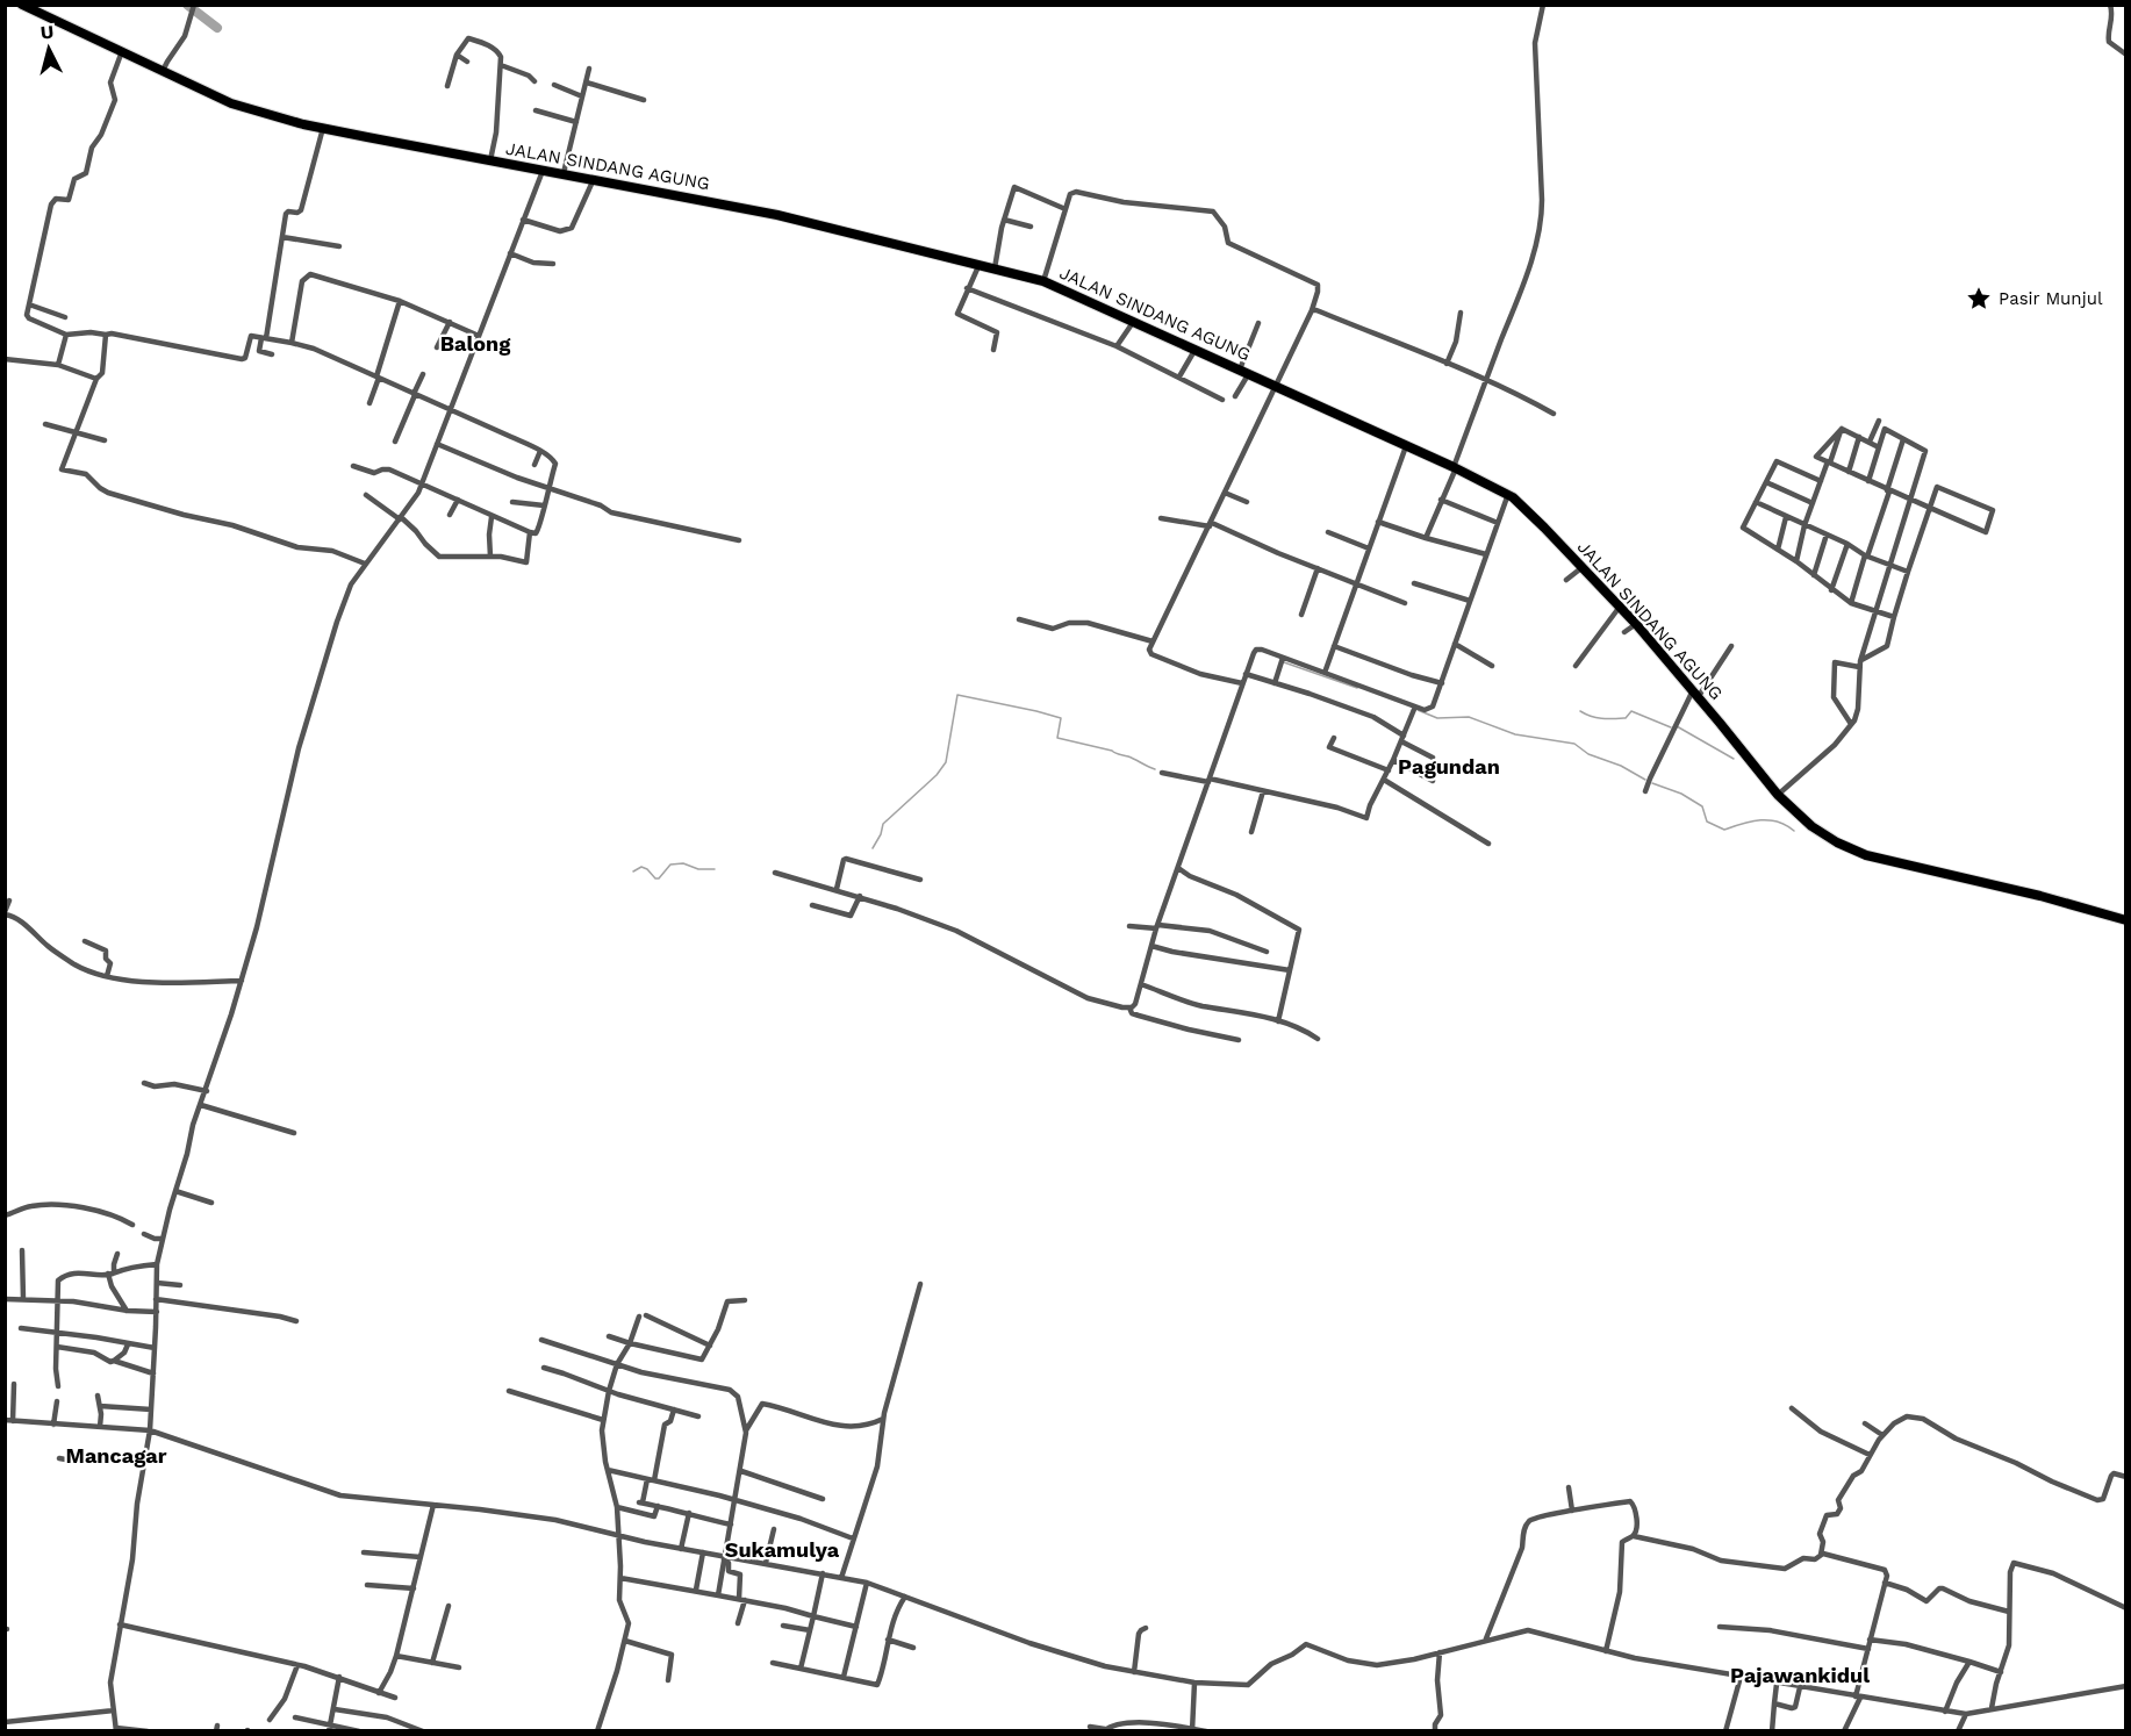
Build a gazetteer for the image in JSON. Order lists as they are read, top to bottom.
{
  "streets": {
    "main road": ["JALAN SINDANG AGUNG"]
  },
  "districts": [
    "Balong",
    "Pagundan",
    "Mancagar",
    "Sukamulya",
    "Pajawankidul"
  ],
  "places": {
    "place": ["Pasir Munjul"]
  },
  "north": "top"
}
